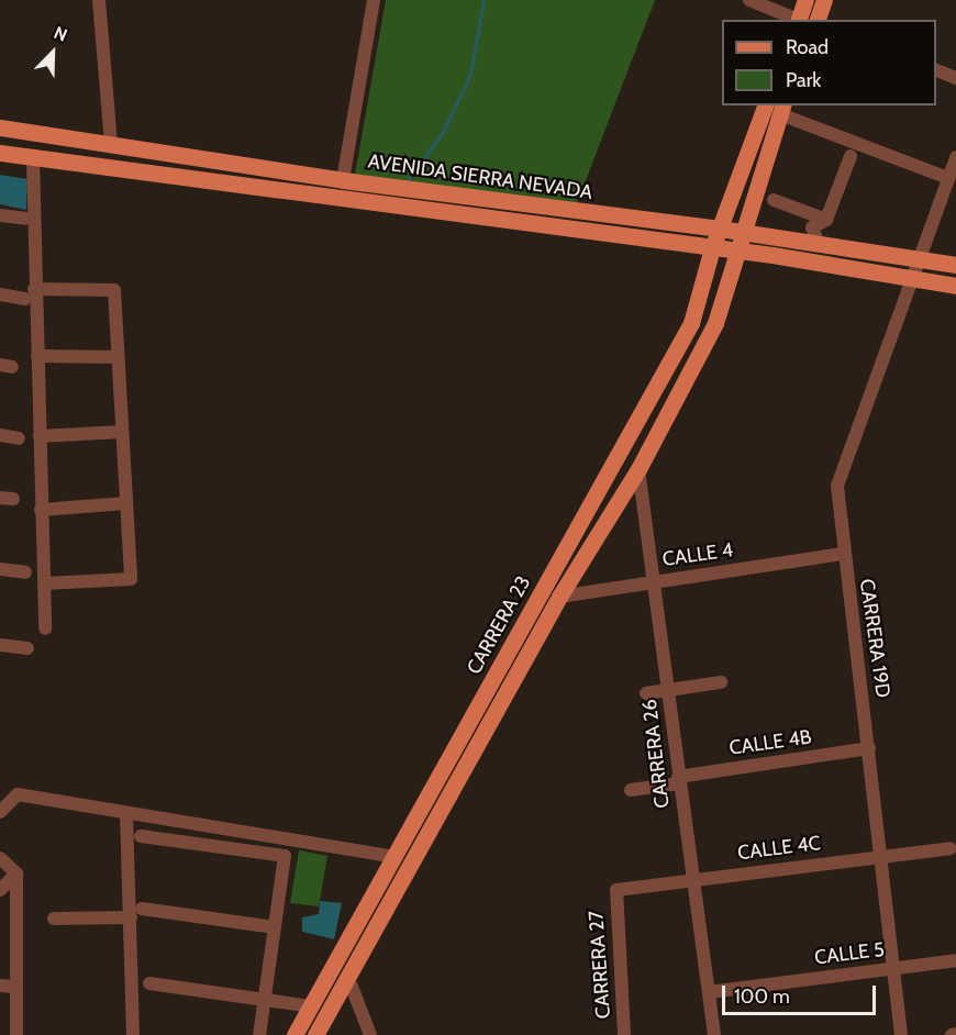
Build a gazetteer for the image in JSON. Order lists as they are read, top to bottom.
{
  "streets": {
    "main road": ["AVENIDA SIERRA NEVADA", "CARRERA 23"],
    "street": [
      "CALLE 4",
      "CARRERA 19D",
      "CALLE 4B",
      "CARRERA 26",
      "CALLE 4C",
      "CALLE 5",
      "CARRERA 27"
    ]
  },
  "crossings": [
    ["AVENIDA SIERRA NEVADA", "CARRERA 23"],
    ["AVENIDA SIERRA NEVADA", "CARRERA 19D"],
    ["CALLE 4", "CARRERA 23"],
    ["CALLE 4", "CARRERA 19D"],
    ["CALLE 4", "CARRERA 26"],
    ["CARRERA 23", "CARRERA 26"],
    ["CARRERA 19D", "CALLE 4B"],
    ["CARRERA 19D", "CALLE 4C"],
    ["CARRERA 19D", "CALLE 5"],
    ["CALLE 4B", "CARRERA 26"],
    ["CARRERA 26", "CALLE 4C"],
    ["CARRERA 26", "CALLE 5"],
    ["CALLE 4C", "CARRERA 27"]
  ],
  "legend": ["Road", "Park"],
  "scale_bar": "100 m",
  "north": "top right"
}
